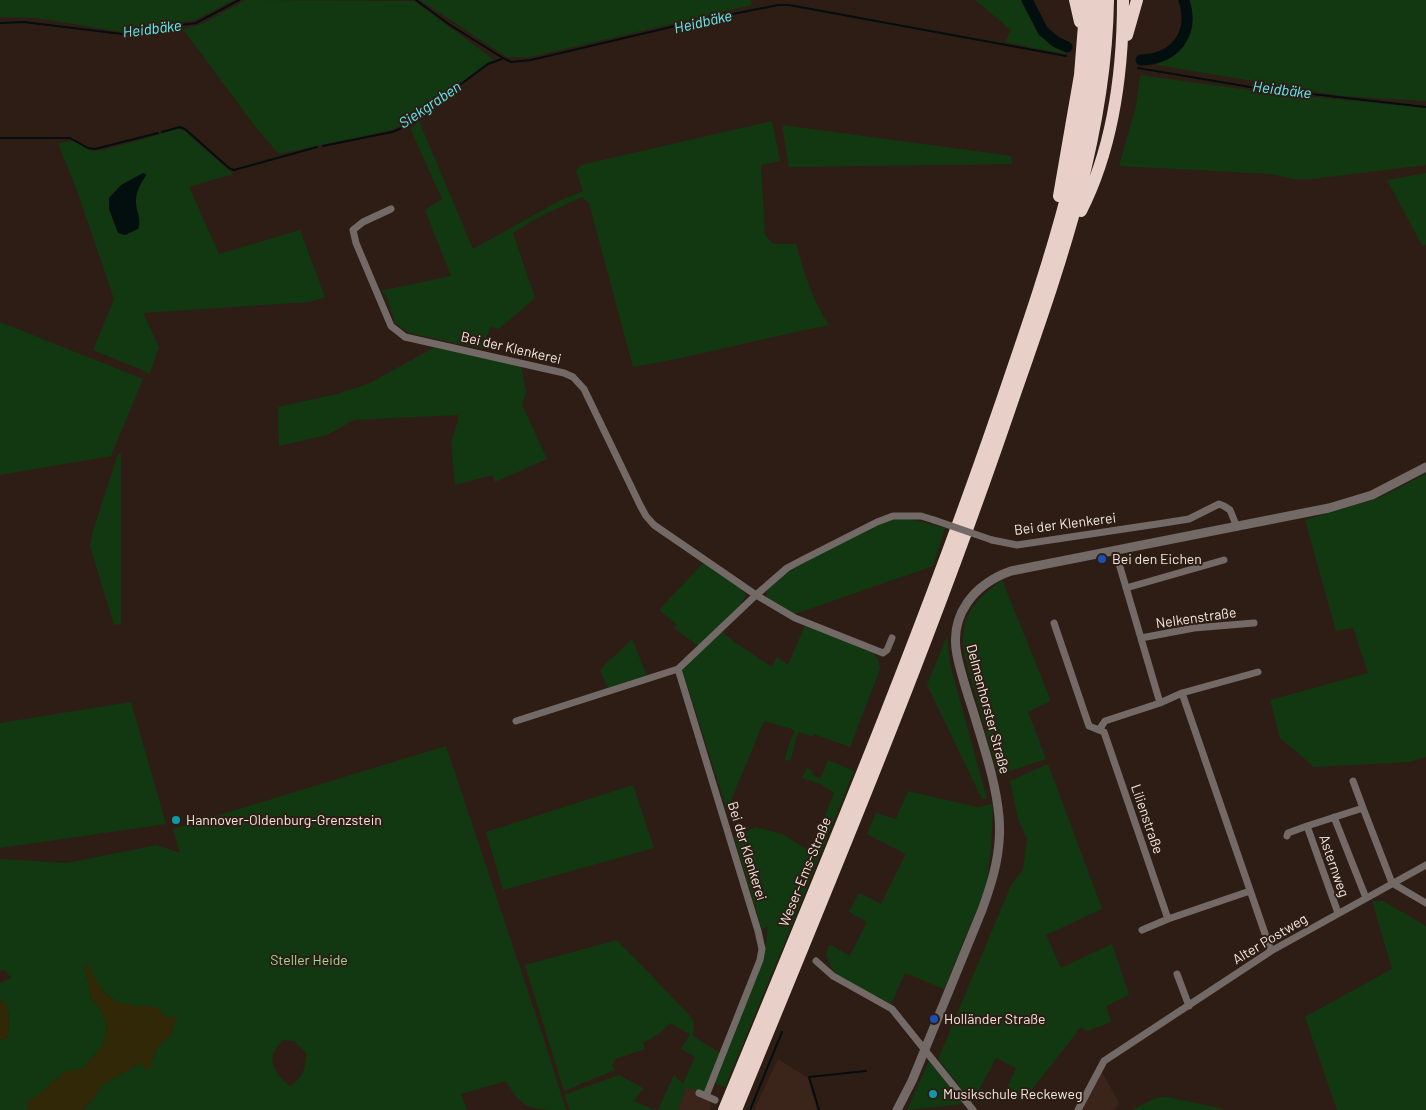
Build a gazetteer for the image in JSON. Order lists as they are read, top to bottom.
{
  "streets": {
    "highway": ["Weser-Ems-Straße"],
    "street": [
      "Bei der Klenkerei",
      "Nelkenstraße",
      "Delmenhorster Straße",
      "Lilienstraße",
      "Asternweg",
      "Alter Postweg"
    ]
  },
  "crossings": [
    ["Bei der Klenkerei", "Delmenhorster Straße"],
    ["Asternweg", "Alter Postweg"]
  ],
  "water": ["Heidbäke", "Siekgraben"],
  "parks": ["Steller Heide"],
  "places": [
    "Bei den Eichen",
    "Hannover-Oldenburg-Grenzstein",
    "Holländer Straße",
    "Musikschule Reckeweg"
  ]
}
